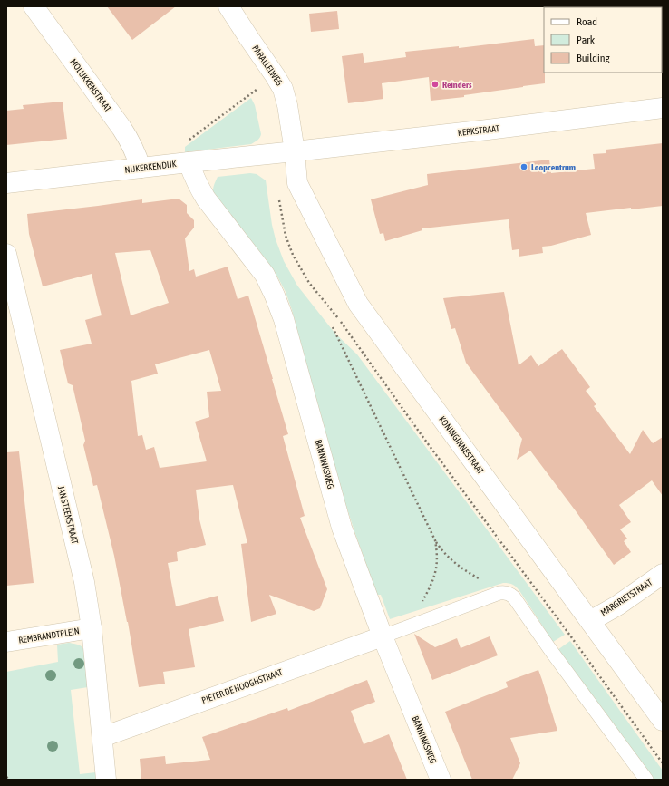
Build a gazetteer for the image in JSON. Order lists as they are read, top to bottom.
{
  "streets": {
    "street": [
      "PARALLELWEG",
      "MOLUKKENSTRAAT",
      "KERKSTRAAT",
      "NIJKERKENDIJK",
      "KONINGINNESTRAAT",
      "BANNINKSWEG",
      "JAN STEENSTRAAT",
      "MARGRIETSTRAAT",
      "REMBRANDTPLEIN",
      "PIETER DE HOOGHSTRAAT"
    ]
  },
  "crossings": [
    ["PARALLELWEG", "KERKSTRAAT"],
    ["PARALLELWEG", "NIJKERKENDIJK"],
    ["PARALLELWEG", "KONINGINNESTRAAT"],
    ["MOLUKKENSTRAAT", "NIJKERKENDIJK"],
    ["KERKSTRAAT", "NIJKERKENDIJK"],
    ["KERKSTRAAT", "KONINGINNESTRAAT"],
    ["NIJKERKENDIJK", "KONINGINNESTRAAT"],
    ["NIJKERKENDIJK", "BANNINKSWEG"],
    ["KONINGINNESTRAAT", "MARGRIETSTRAAT"],
    ["BANNINKSWEG", "PIETER DE HOOGHSTRAAT"],
    ["JAN STEENSTRAAT", "REMBRANDTPLEIN"],
    ["JAN STEENSTRAAT", "PIETER DE HOOGHSTRAAT"]
  ],
  "places": ["Reinders", "Loopcentrum"],
  "legend": ["Road", "Park", "Building"]
}
